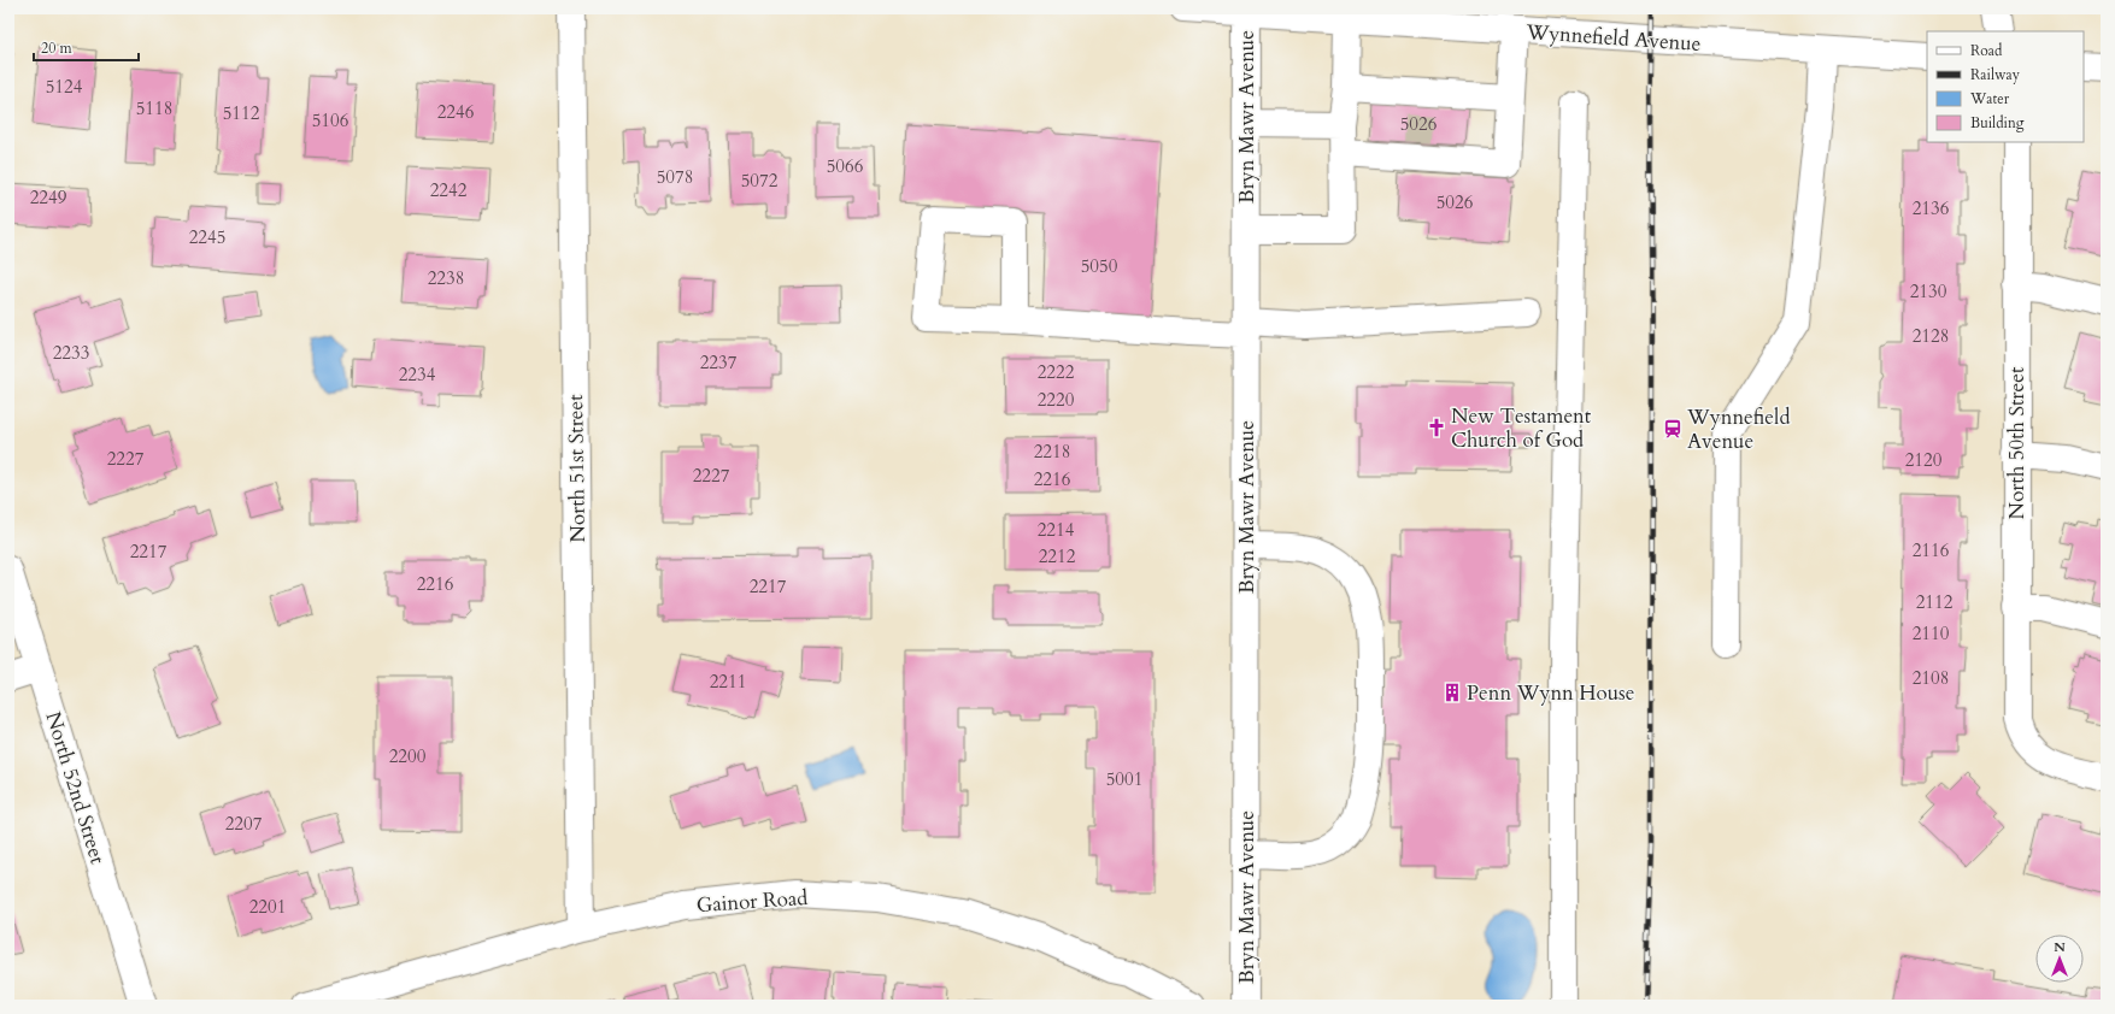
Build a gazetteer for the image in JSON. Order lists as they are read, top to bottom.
{
  "streets": {
    "street": [
      "Wynnefield Avenue",
      "Bryn Mawr Avenue",
      "North 50th Street",
      "North 51st Street",
      "North 52nd Street",
      "Gainor Road"
    ]
  },
  "crossings": [
    ["Wynnefield Avenue", "Bryn Mawr Avenue"],
    ["North 51st Street", "Gainor Road"]
  ],
  "places": {
    "church": ["New Testament Church of God"],
    "station": ["Wynnefield Avenue"],
    "building": ["Penn Wynn House"]
  },
  "house_numbers": [
    "5124",
    "5118",
    "2246",
    "5112",
    "5106",
    "5026",
    "5066",
    "5078",
    "5072",
    "2242",
    "2249",
    "5026",
    "2136",
    "2245",
    "5050",
    "2238",
    "2130",
    "2128",
    "2233",
    "2237",
    "2222",
    "2234",
    "2220",
    "2218",
    "2227",
    "2120",
    "2227",
    "2216",
    "2214",
    "2116",
    "2217",
    "2212",
    "2216",
    "2217",
    "2112",
    "2110",
    "2108",
    "2211",
    "2200",
    "5001",
    "2207",
    "2201"
  ],
  "legend": [
    "Road",
    "Railway",
    "Water",
    "Building"
  ],
  "scale_bar": "20 m",
  "north": "top"
}
